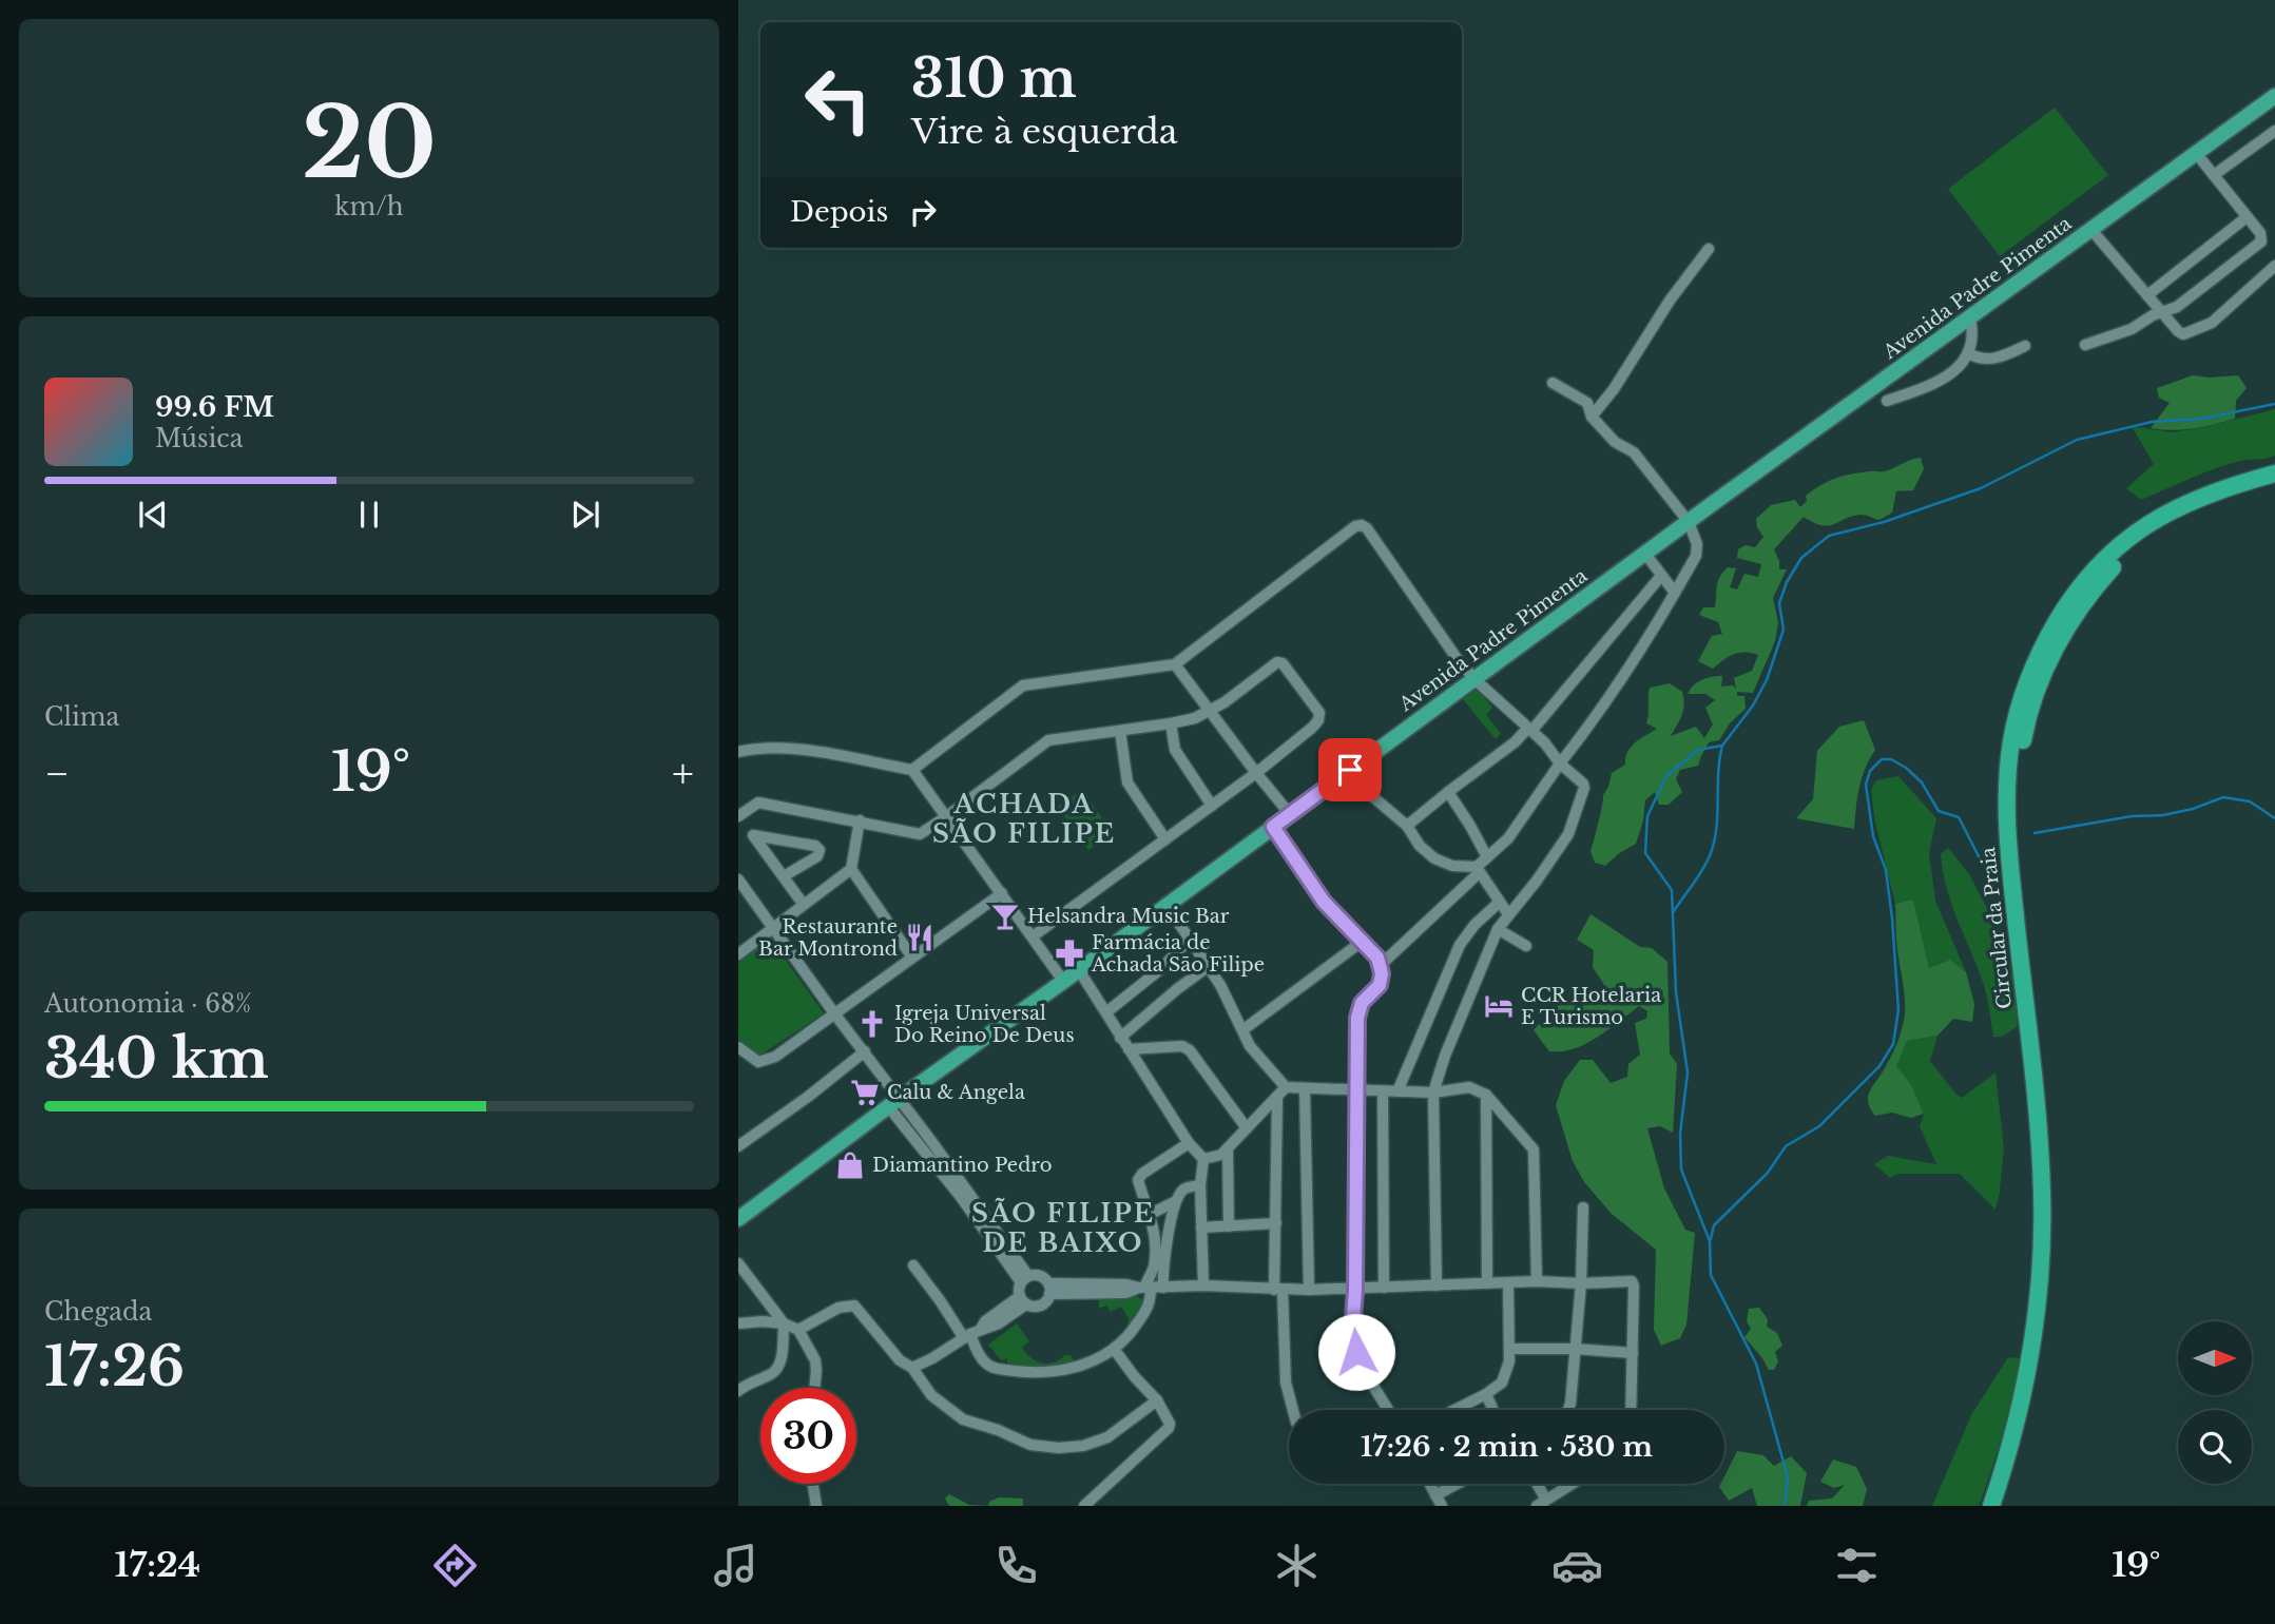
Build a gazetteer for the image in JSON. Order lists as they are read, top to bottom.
{
  "streets": {
    "highway": ["Circular da Praia"],
    "main road": ["Avenida Padre Pimenta"]
  },
  "districts": ["ACHADA SÃO FILIPE", "SÃO FILIPE DE BAIXO"],
  "places": {
    "bar": ["Helsandra Music Bar"],
    "restaurant": ["Restaurante Bar Montrond"],
    "pharmacy": ["Farmácia de Achada São Filipe"],
    "hotel": ["CCR Hotelaria E Turismo"],
    "church": ["Igreja Universal Do Reino De Deus"],
    "supermarket": ["Calu & Angela"],
    "shop": ["Diamantino Pedro"]
  },
  "north": "right",
  "page": {
    "tile": [
      ["20", "km/h"],
      "Clima",
      ["Autonomia · 68%", "340 km"],
      ["Chegada", "17:26"]
    ],
    "turn": ["310 m", "Vire à esquerda"],
    "then": "Depois",
    "song": ["99.6 FM", "Música"],
    "heat": ["−", "19°", "+"],
    "limit": "30",
    "trip": "17:26 · 2 min · 530 m",
    "tabs": ["17:24", "19°"]
  }
}
